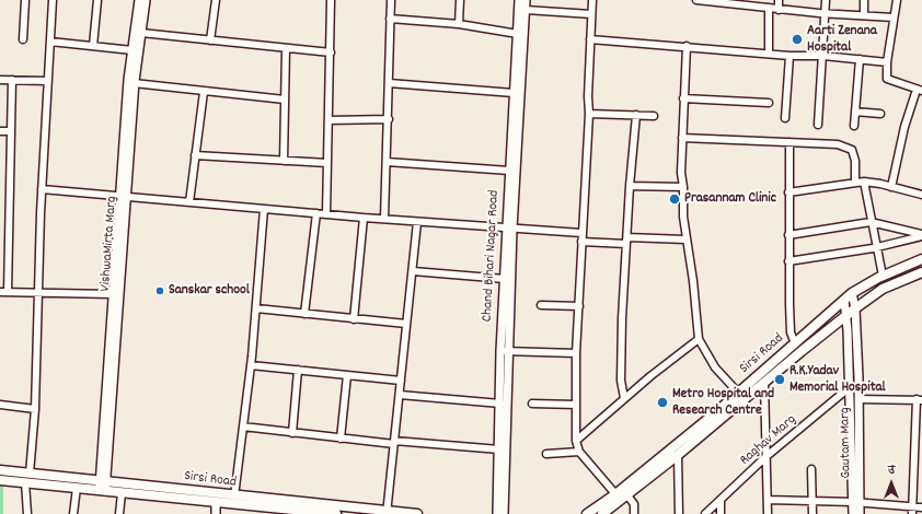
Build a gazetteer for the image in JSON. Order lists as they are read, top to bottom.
{
  "streets": {
    "main road": ["Sirsi Road"],
    "street": [
      "VishwaMirta Marg",
      "Chand Bihari Nagar Road",
      "Raghav Marg",
      "Gautam Marg"
    ]
  },
  "crossings": [
    ["VishwaMirta Marg", "Sirsi Road"],
    ["Sirsi Road", "Gautam Marg"],
    ["Raghav Marg", "Gautam Marg"]
  ],
  "places": [
    "Aarti Zenana Hospital",
    "Prasannam Clinic",
    "Sanskar school",
    "R.K.Yadav Memorial Hospital",
    "Metro Hospital and Research Centre"
  ],
  "north": "top"
}
